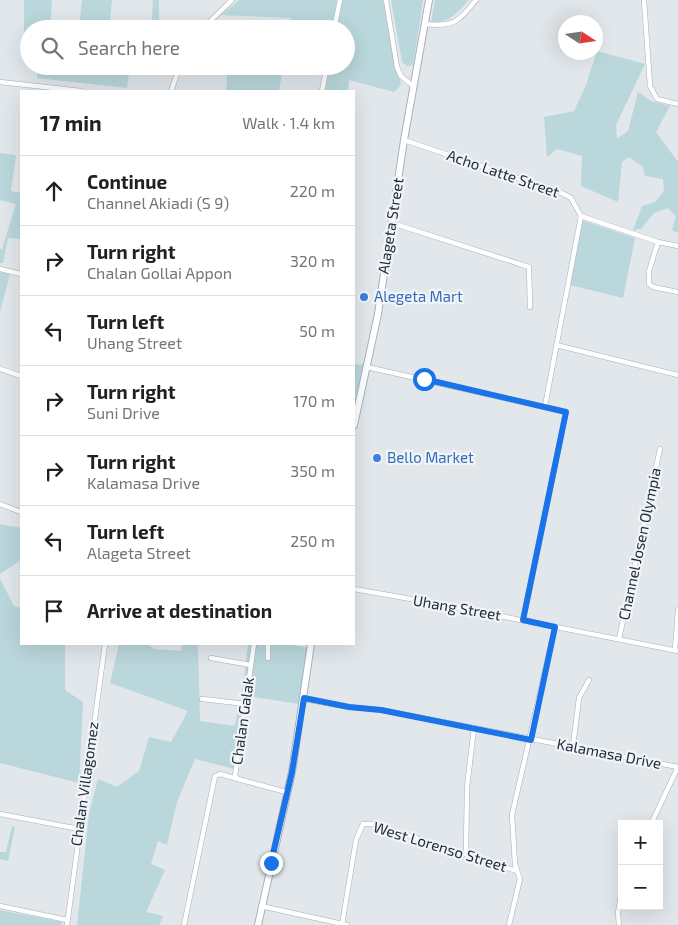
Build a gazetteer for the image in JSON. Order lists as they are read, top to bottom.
{
  "streets": {
    "main road": ["Alageta Street"],
    "street": [
      "Acho Latte Street",
      "Channel Josen Olympia",
      "Uhang Street",
      "Chalan Galak",
      "Kalamasa Drive",
      "Chalan Villagomez",
      "West Lorenso Street"
    ]
  },
  "crossings": [
    ["Acho Latte Street", "Alageta Street"],
    ["Channel Josen Olympia", "Uhang Street"]
  ],
  "places": ["Alegeta Mart", "Bello Market"],
  "north": "right",
  "page": {
    "search": "Search here",
    "heading": ["17 min", "Walk · 1.4 km"],
    "list": [
      ["Continue", "Channel Akiadi (S 9)", "220 m"],
      ["Turn right", "Chalan Gollai Appon", "320 m"],
      ["Turn left", "Uhang Street", "50 m"],
      ["Turn right", "Suni Drive", "170 m"],
      ["Turn right", "Kalamasa Drive", "350 m"],
      ["Turn left", "Alageta Street", "250 m"],
      "Arrive at destination"
    ],
    "map_buttons": ["+", "−"]
  }
}
